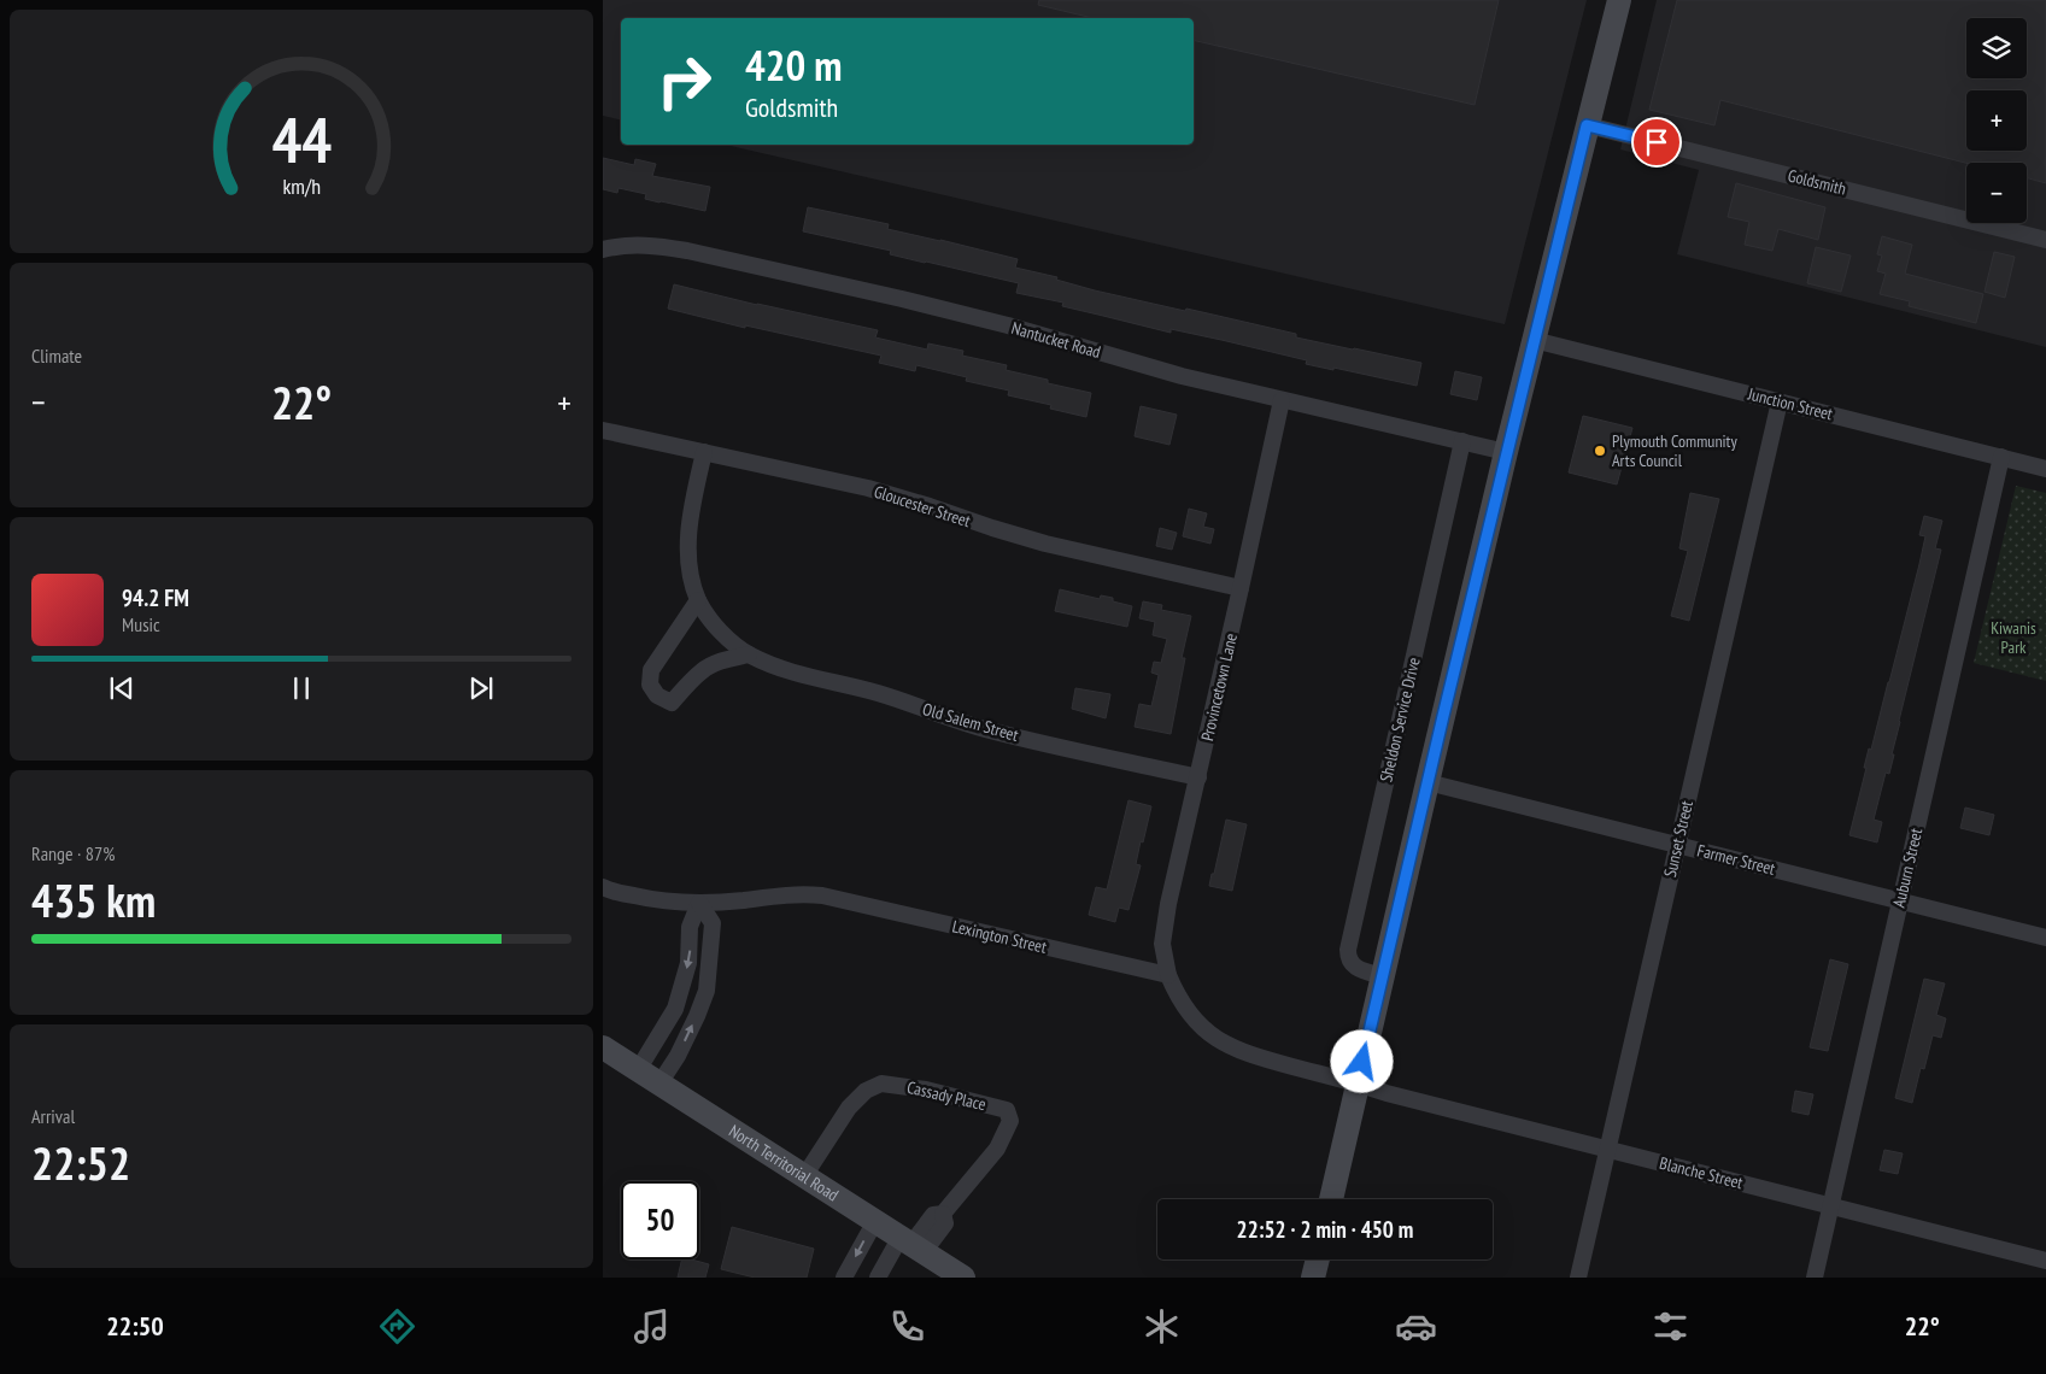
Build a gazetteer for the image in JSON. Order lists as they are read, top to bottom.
{
  "streets": {
    "main road": ["North Territorial Road"],
    "street": [
      "Goldsmith",
      "Nantucket Road",
      "Junction Street",
      "Gloucester Street",
      "Provincetown Lane",
      "Sheldon Service Drive",
      "Old Salem Street",
      "Sunset Street",
      "Farmer Street",
      "Auburn Street",
      "Lexington Street",
      "Cassady Place",
      "Blanche Street"
    ]
  },
  "crossings": [
    ["Nantucket Road", "Provincetown Lane"],
    ["Nantucket Road", "Sheldon Service Drive"],
    ["Junction Street", "Sunset Street"],
    ["Junction Street", "Auburn Street"],
    ["Gloucester Street", "Provincetown Lane"],
    ["Gloucester Street", "Old Salem Street"],
    ["Provincetown Lane", "Old Salem Street"],
    ["Provincetown Lane", "Lexington Street"],
    ["Sunset Street", "Farmer Street"],
    ["Sunset Street", "Blanche Street"],
    ["Farmer Street", "Auburn Street"],
    ["Auburn Street", "Blanche Street"],
    ["Cassady Place", "North Territorial Road"]
  ],
  "parks": ["Kiwanis Park"],
  "places": ["Plymouth Community Arts Council"],
  "page": {
    "map_buttons": ["+", "−"],
    "turn": ["420 m", "Goldsmith"],
    "tile": [
      "Climate",
      ["Range · 87%", "435 km"],
      ["Arrival", "22:52"]
    ],
    "heat": ["−", "22°", "+"],
    "song": ["94.2 FM", "Music"],
    "limit": "50",
    "trip": "22:52 · 2 min · 450 m",
    "tabs": ["22:50", "22°"],
    "gauge": ["44", "km/h"]
  }
}
